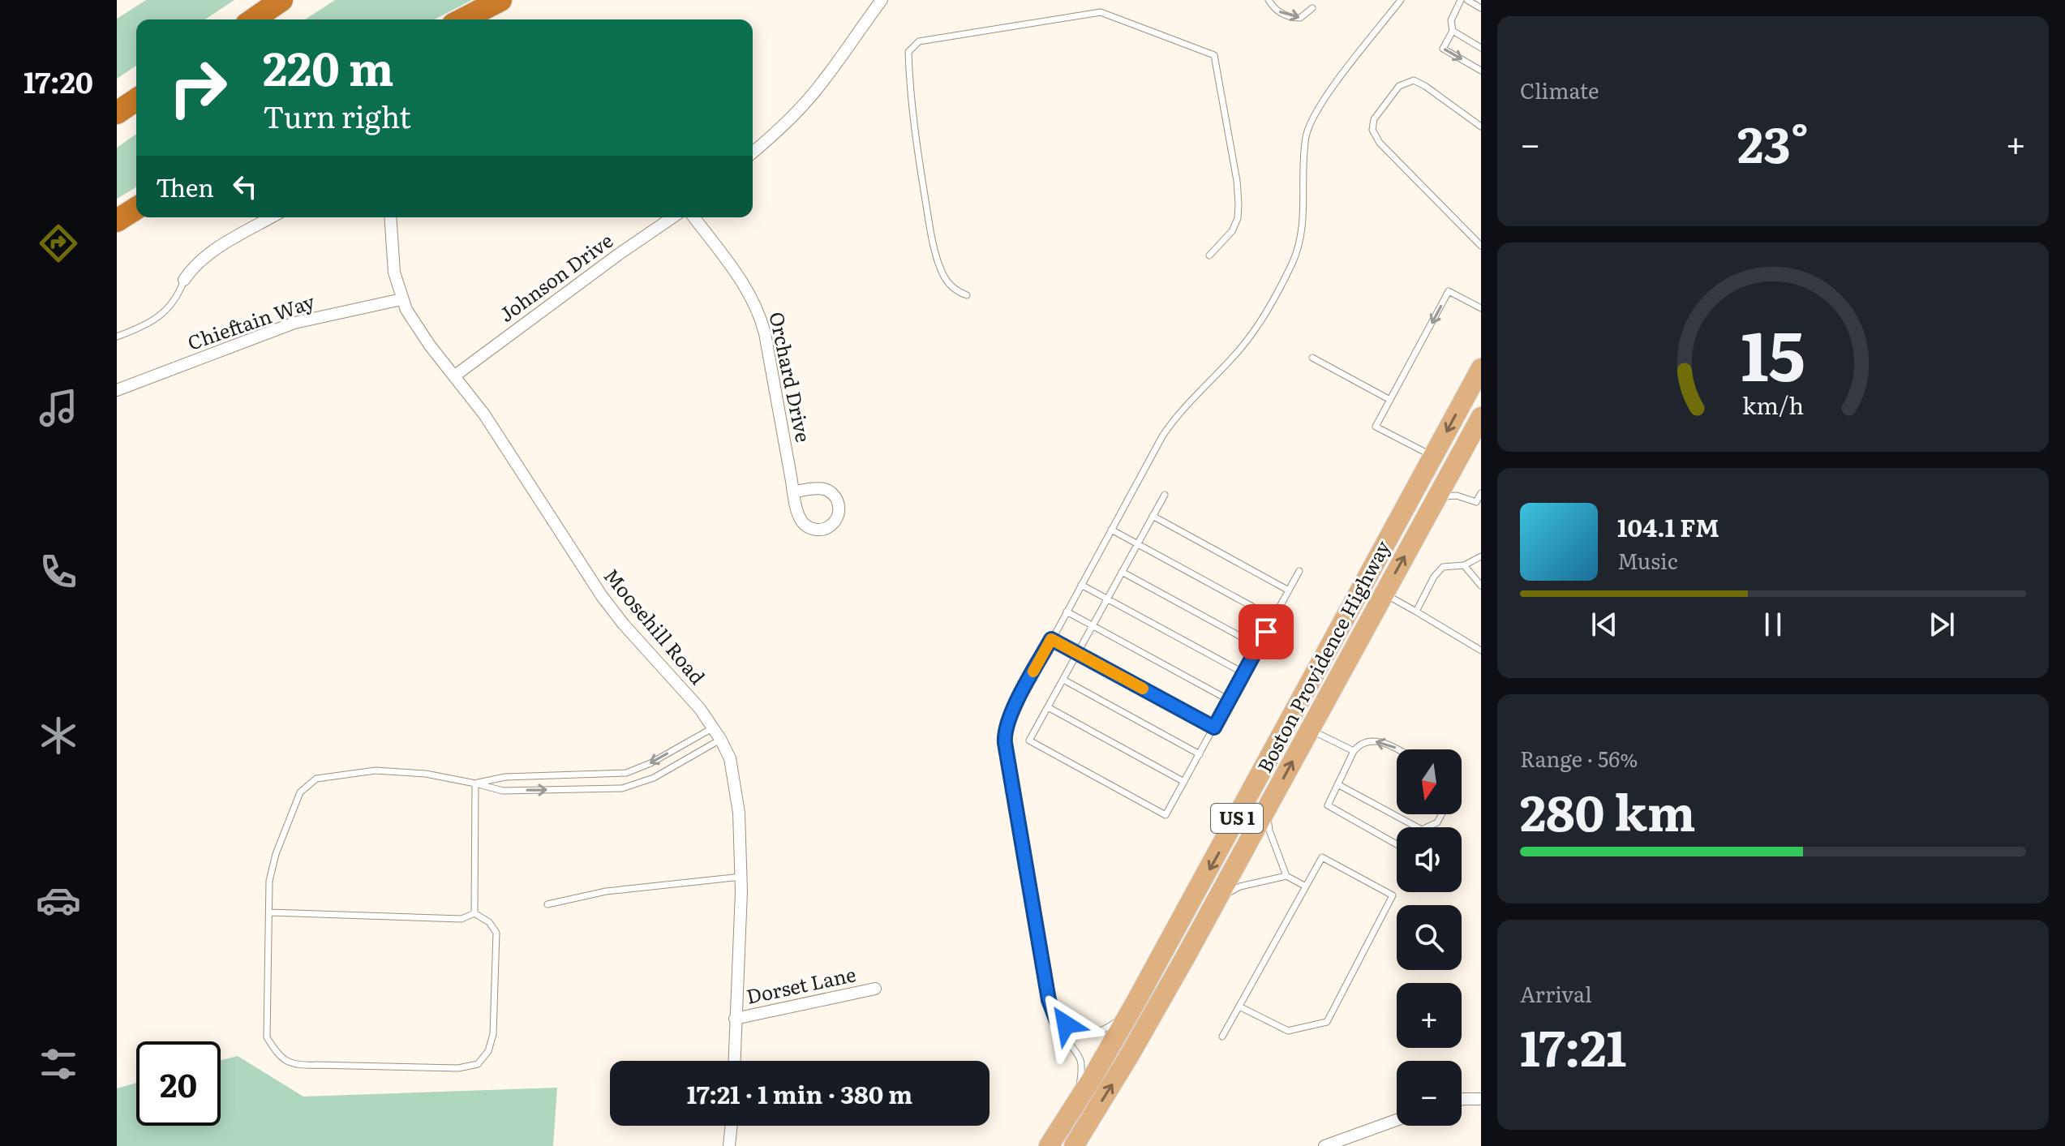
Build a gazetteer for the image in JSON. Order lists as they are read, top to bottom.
{
  "streets": {
    "main road": ["Boston Providence Highway", "US 1"],
    "street": [
      "Johnson Drive",
      "Chieftain Way",
      "Orchard Drive",
      "Moosehill Road",
      "Dorset Lane"
    ]
  },
  "crossings": [
    ["Johnson Drive", "Moosehill Road"],
    ["Chieftain Way", "Moosehill Road"],
    ["Moosehill Road", "Dorset Lane"]
  ],
  "north": "bottom",
  "page": {
    "tabs": "17:20",
    "tile": [
      "Climate",
      ["Range · 56%", "280 km"],
      ["Arrival", "17:21"]
    ],
    "turn": ["220 m", "Turn right"],
    "heat": ["−", "23°", "+"],
    "then": "Then",
    "song": ["104.1 FM", "Music"],
    "map_buttons": ["+", "−"],
    "limit": "20",
    "trip": "17:21 · 1 min · 380 m",
    "gauge": ["15", "km/h"]
  }
}
